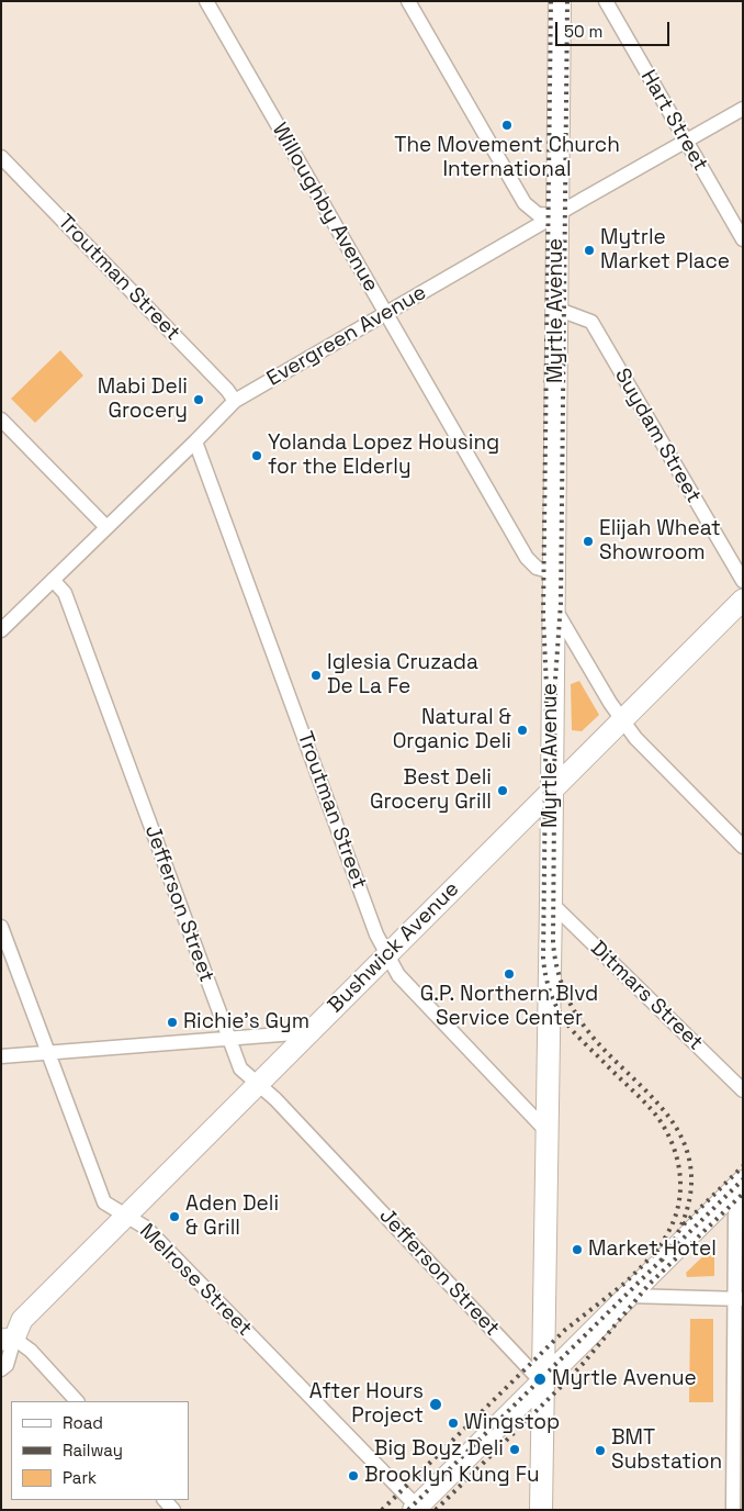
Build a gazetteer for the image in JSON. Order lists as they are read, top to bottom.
{
  "streets": {
    "main road": ["Myrtle Avenue", "Bushwick Avenue"],
    "street": [
      "Hart Street",
      "Willoughby Avenue",
      "Troutman Street",
      "Evergreen Avenue",
      "Suydam Street",
      "Jefferson Street",
      "Ditmars Street",
      "Melrose Street"
    ]
  },
  "crossings": [
    ["Hart Street", "Evergreen Avenue"],
    ["Willoughby Avenue", "Myrtle Avenue"],
    ["Willoughby Avenue", "Evergreen Avenue"],
    ["Troutman Street", "Myrtle Avenue"],
    ["Troutman Street", "Evergreen Avenue"],
    ["Troutman Street", "Bushwick Avenue"],
    ["Myrtle Avenue", "Evergreen Avenue"],
    ["Myrtle Avenue", "Suydam Street"],
    ["Myrtle Avenue", "Jefferson Street"],
    ["Myrtle Avenue", "Bushwick Avenue"],
    ["Myrtle Avenue", "Ditmars Street"],
    ["Evergreen Avenue", "Jefferson Street"],
    ["Jefferson Street", "Bushwick Avenue"],
    ["Bushwick Avenue", "Melrose Street"]
  ],
  "places": [
    "The Movement Church International",
    "Mytrle Market Place",
    "Mabi Deli Grocery",
    "Yolanda Lopez Housing for the Elderly",
    "Elijah Wheat Showroom",
    "Iglesia Cruzada De La Fe",
    "Natural & Organic Deli",
    "Best Deli Grocery Grill",
    "G.P. Northern Blvd Service Center",
    "Richie's Gym",
    "Aden Deli & Grill",
    "Market Hotel",
    "Myrtle Avenue",
    "After Hours Project",
    "Wingstop",
    "Big Boyz Deli",
    "BMT Substation",
    "Brooklyn Kung Fu"
  ],
  "legend": ["Road", "Railway", "Park"],
  "scale_bar": "50 m"
}
